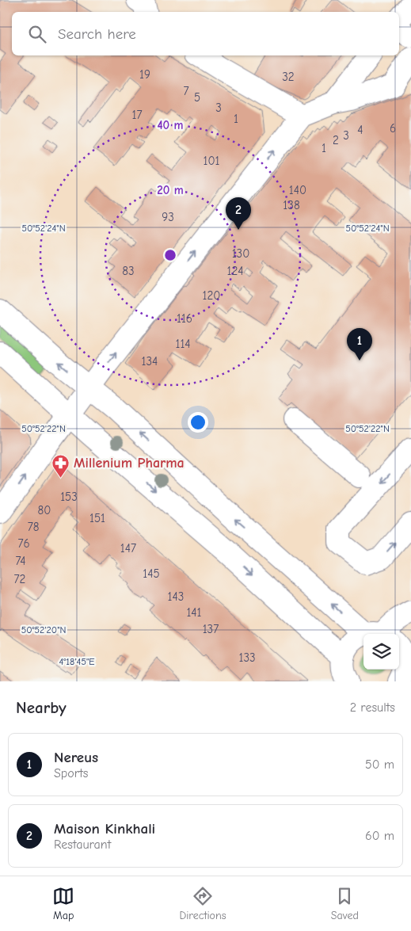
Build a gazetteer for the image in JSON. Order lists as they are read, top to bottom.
{
  "places": {
    "pharmacy": ["Millenium Pharma"]
  },
  "house_numbers": [
    "19",
    "32",
    "7",
    "5",
    "3",
    "17",
    "1",
    "6",
    "4",
    "3",
    "2",
    "1",
    "101",
    "140",
    "138",
    "93",
    "130",
    "83",
    "124",
    "120",
    "116",
    "114",
    "134",
    "153",
    "80",
    "151",
    "78",
    "76",
    "147",
    "74",
    "145",
    "72",
    "143",
    "141",
    "137",
    "133"
  ],
  "page": {
    "search": "Search here",
    "pins": ["2", "1"],
    "heading": ["Nearby", "2 results"],
    "list": [
      {
        "mark": "1",
        "name": "Nereus",
        "note": "Sports",
        "value": "50 m"
      },
      {
        "mark": "2",
        "name": "Maison Kinkhali",
        "note": "Restaurant",
        "value": "60 m"
      }
    ],
    "nav": ["Map", "Directions", "Saved"]
  },
  "coordinates": [
    "50°52'24\"N",
    "50°52'22\"N",
    "50°52'20\"N",
    "4°18'45\"E"
  ],
  "rings": ["40 m", "20 m"]
}
